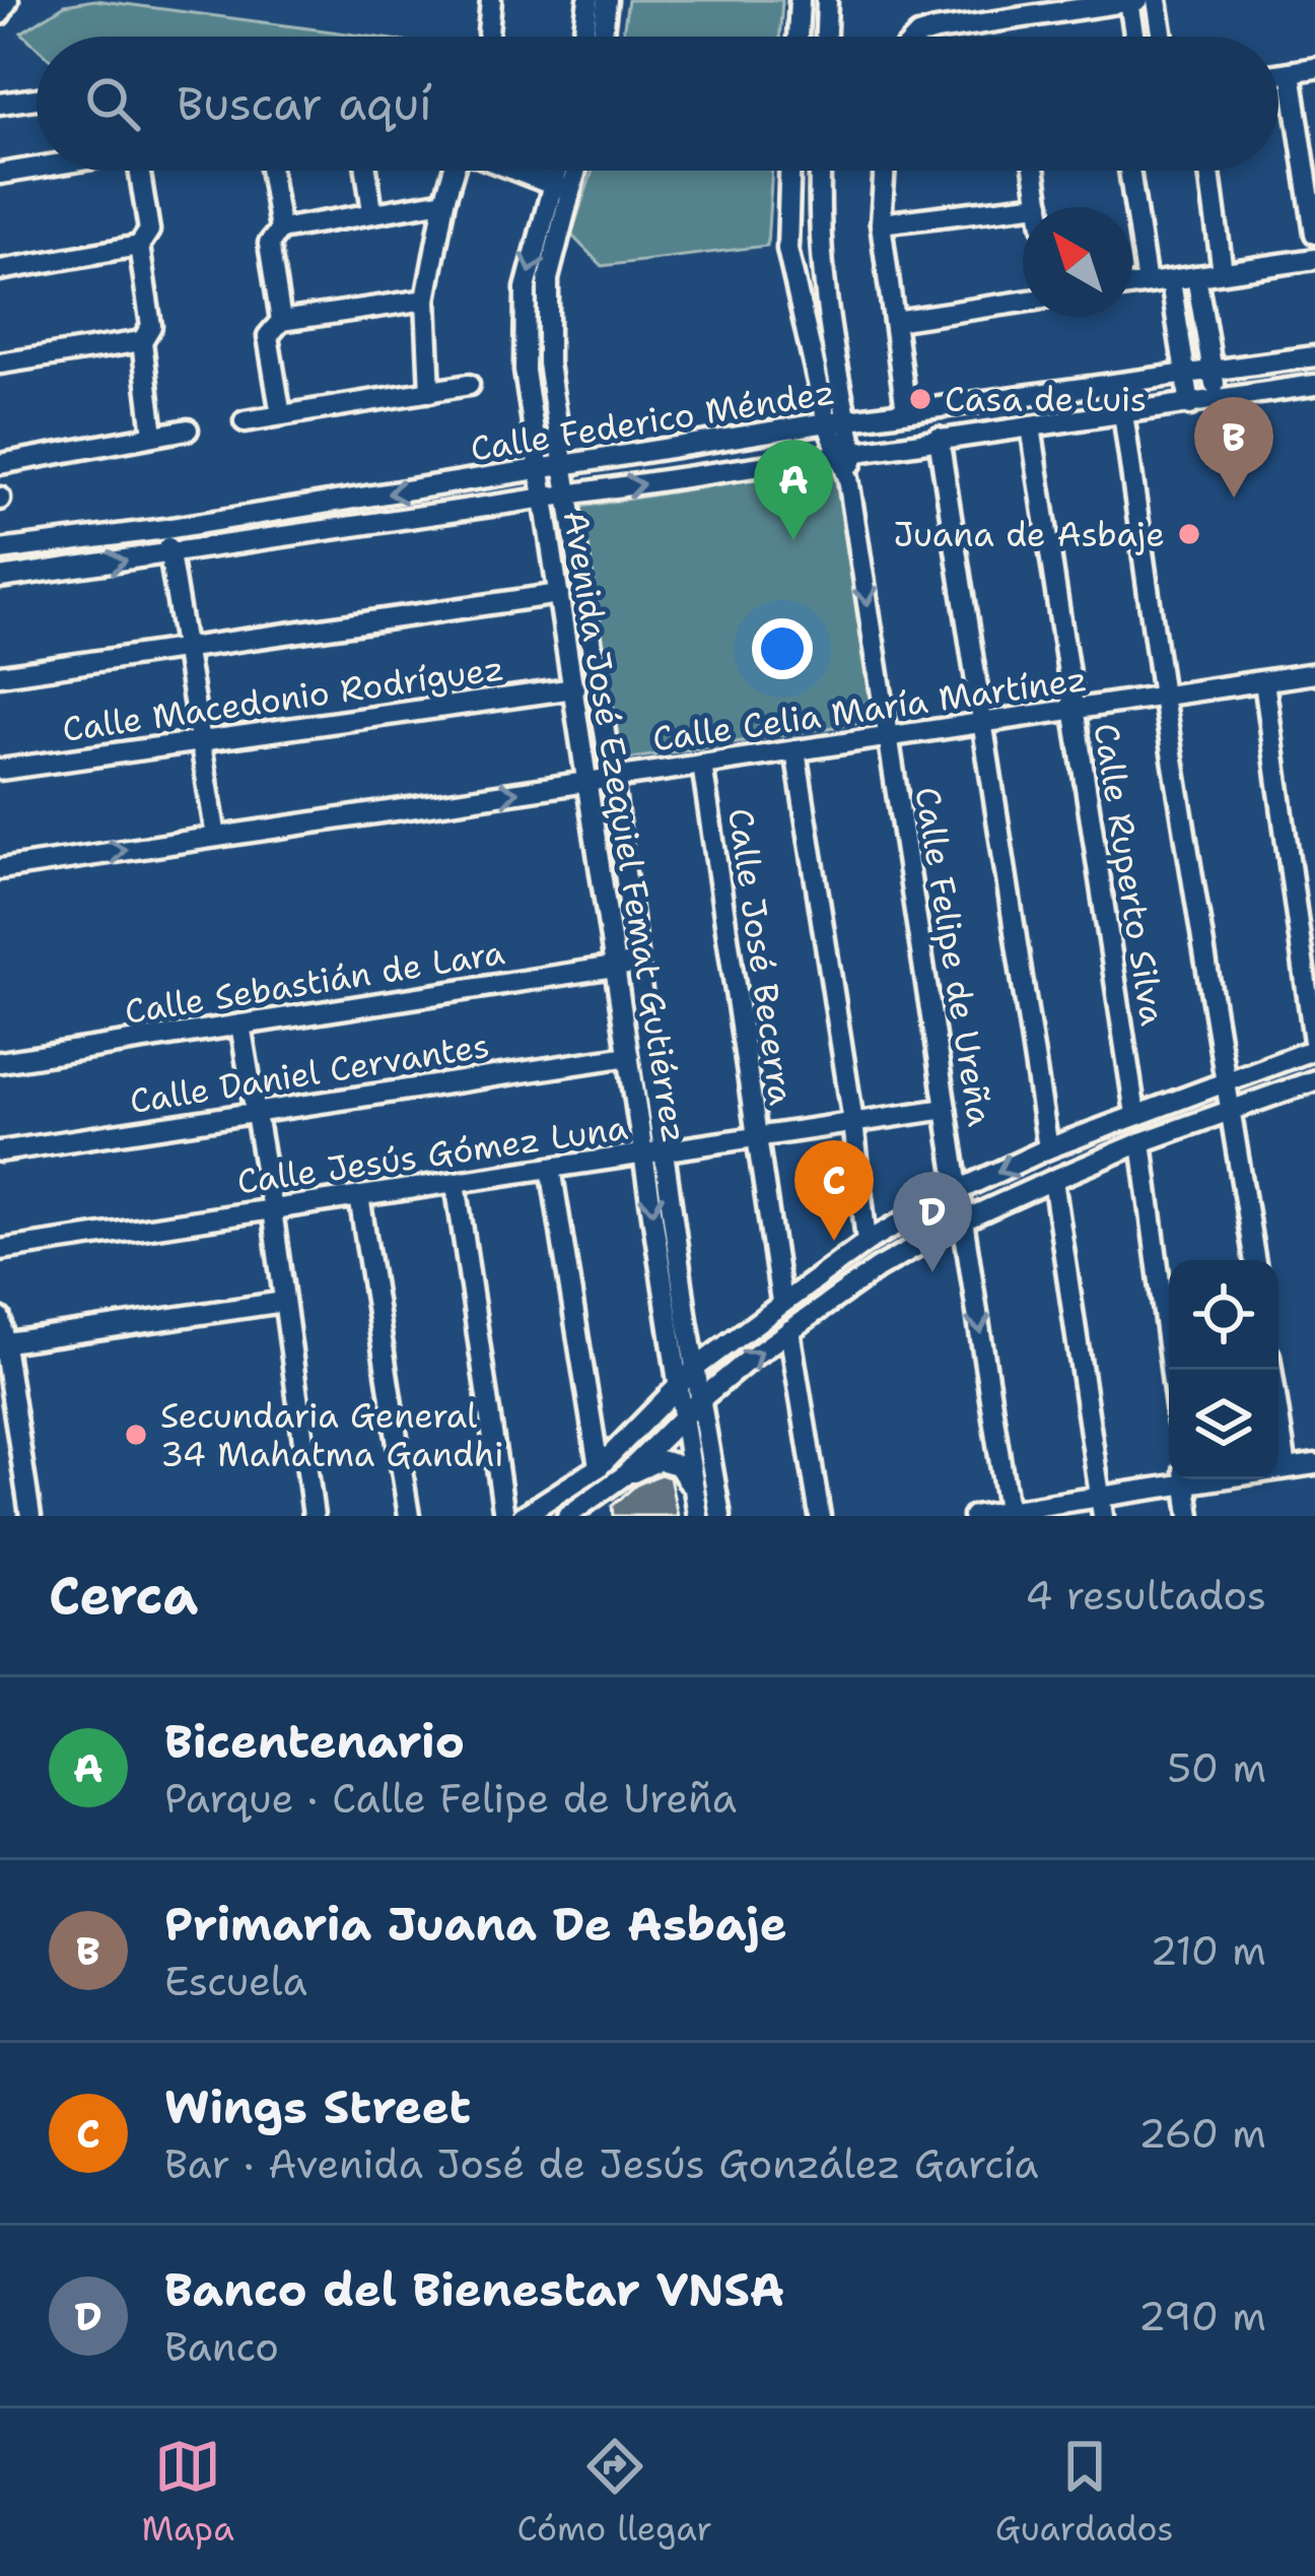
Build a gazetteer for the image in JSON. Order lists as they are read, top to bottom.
{
  "streets": {
    "street": [
      "Calle Federico Méndez",
      "Calle Macedonio Rodríguez",
      "Calle Celia María Martínez",
      "Avenida José Ezequiel Femat Gutiérrez",
      "Calle Ruperto Silva",
      "Calle José Becerra",
      "Calle Felipe de Ureña",
      "Calle Sebastián de Lara",
      "Calle Daniel Cervantes",
      "Calle Jesús Gómez Luna"
    ]
  },
  "crossings": [
    ["Calle Federico Méndez", "Avenida José Ezequiel Femat Gutiérrez"],
    ["Calle Federico Méndez", "Calle Ruperto Silva"],
    ["Calle Federico Méndez", "Calle Felipe de Ureña"],
    ["Calle Macedonio Rodríguez", "Avenida José Ezequiel Femat Gutiérrez"],
    ["Calle Celia María Martínez", "Avenida José Ezequiel Femat Gutiérrez"],
    ["Calle Celia María Martínez", "Calle Ruperto Silva"],
    ["Calle Celia María Martínez", "Calle José Becerra"],
    ["Calle Celia María Martínez", "Calle Felipe de Ureña"],
    ["Avenida José Ezequiel Femat Gutiérrez", "Calle Sebastián de Lara"],
    ["Avenida José Ezequiel Femat Gutiérrez", "Calle Daniel Cervantes"],
    ["Avenida José Ezequiel Femat Gutiérrez", "Calle Jesús Gómez Luna"],
    ["Calle José Becerra", "Calle Jesús Gómez Luna"],
    ["Calle Felipe de Ureña", "Calle Jesús Gómez Luna"]
  ],
  "one_way": ["Calle Celia María Martínez"],
  "places": ["Casa de Luis", "Juana de Asbaje", "Secundaria General 34 Mahatma Gandhi"],
  "north": "top left",
  "page": {
    "search": "Buscar aquí",
    "pins": [
      "B",
      "A",
      "C",
      "D"
    ],
    "heading": ["Cerca", "4 resultados"],
    "list": [
      {
        "mark": "A",
        "name": "Bicentenario",
        "note": "Parque · Calle Felipe de Ureña",
        "value": "50 m"
      },
      {
        "mark": "B",
        "name": "Primaria Juana De Asbaje",
        "note": "Escuela",
        "value": "210 m"
      },
      {
        "mark": "C",
        "name": "Wings Street",
        "note": "Bar · Avenida José de Jesús González García",
        "value": "260 m"
      },
      {
        "mark": "D",
        "name": "Banco del Bienestar VNSA",
        "note": "Banco",
        "value": "290 m"
      }
    ],
    "nav": ["Mapa", "Cómo llegar", "Guardados"]
  }
}
